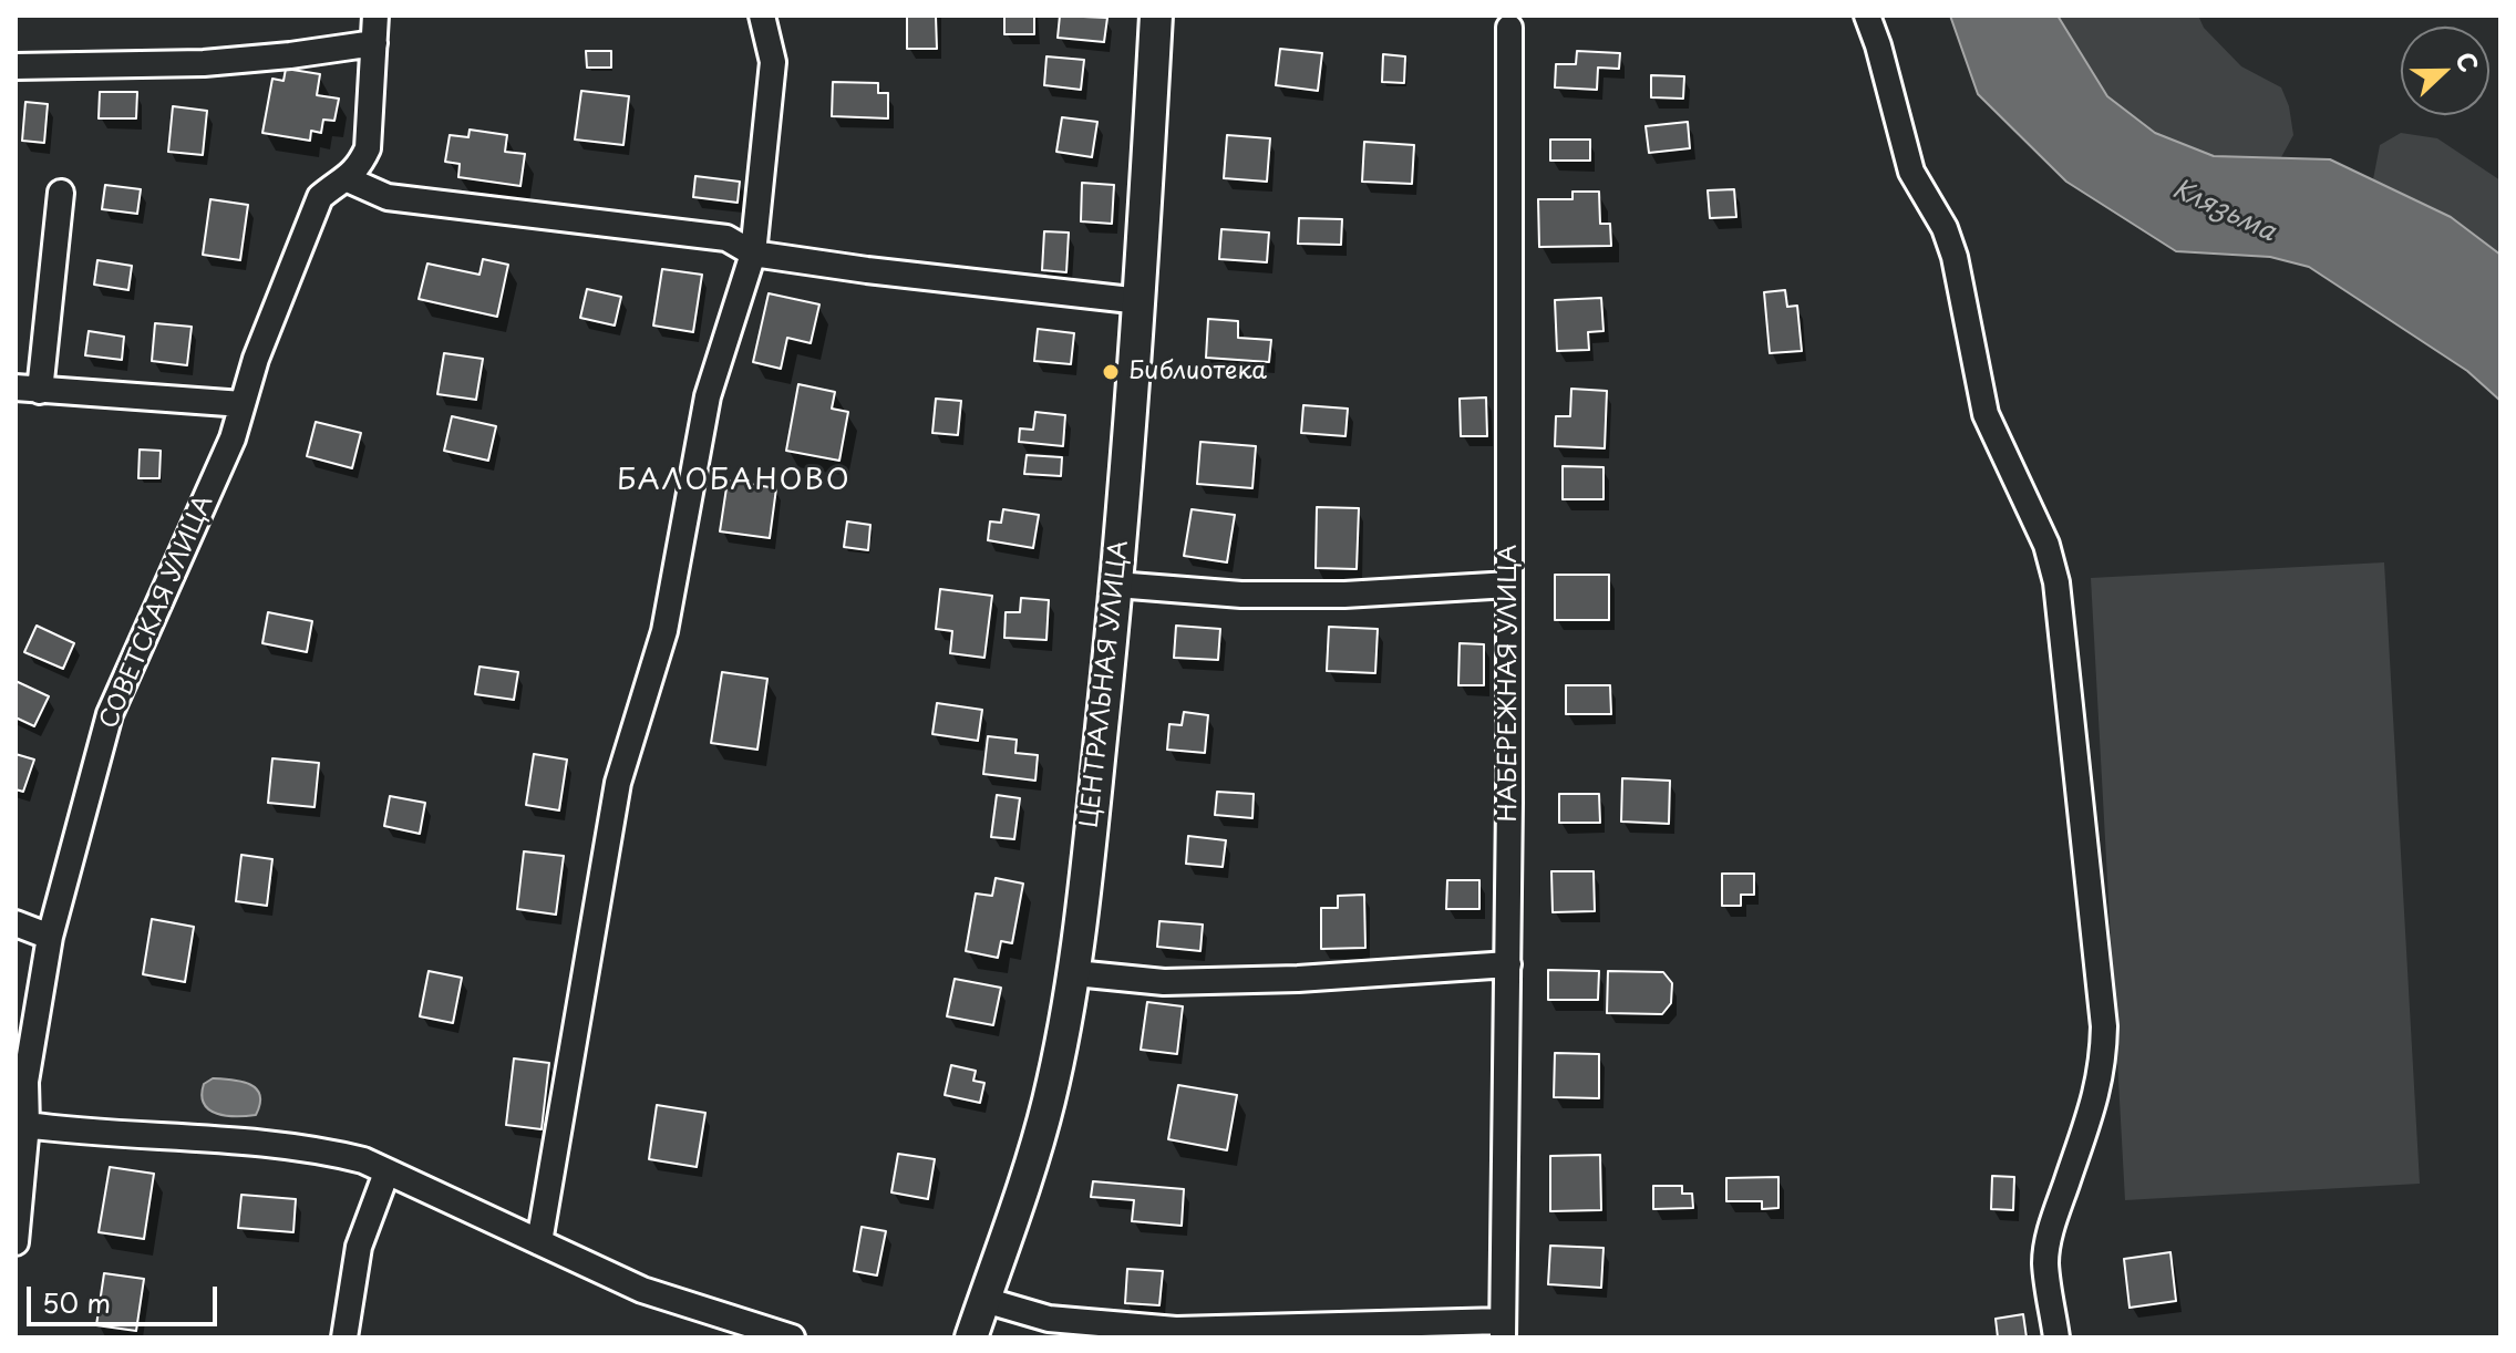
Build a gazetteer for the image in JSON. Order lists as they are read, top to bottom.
{
  "streets": {
    "main road": ["ЦЕНТРАЛЬНАЯ УЛИЦА"],
    "street": ["СОВЕТСКАЯ УЛИЦА", "НАБЕРЕЖНАЯ УЛИЦА"]
  },
  "districts": ["БАЛОБАНОВО"],
  "water": ["Клязьма"],
  "places": ["Библиотека"],
  "scale_bar": "50 m",
  "north": "right"
}
